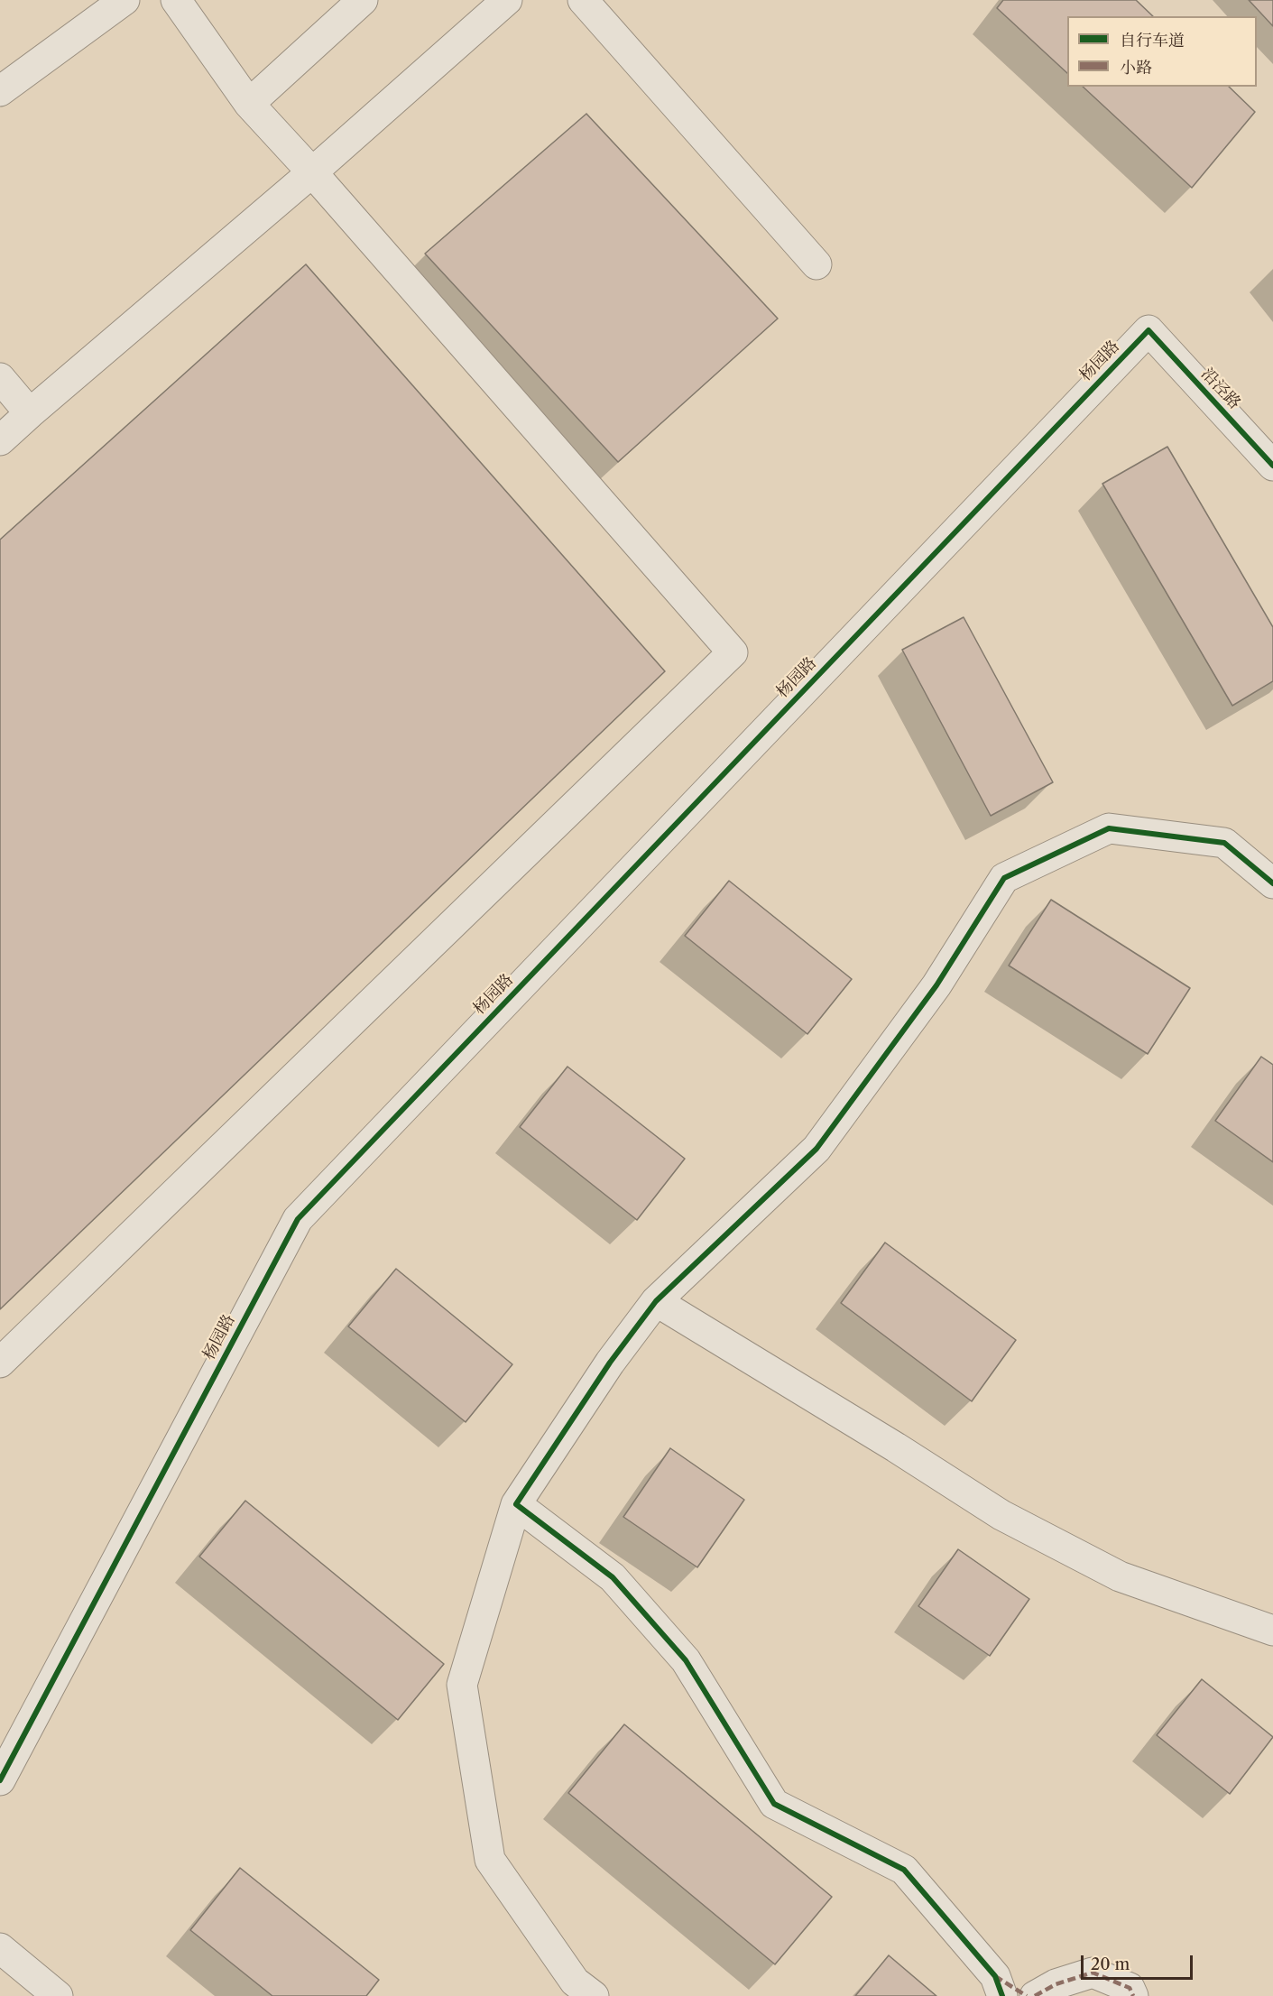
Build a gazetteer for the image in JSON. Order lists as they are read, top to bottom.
{
  "streets": {
    "street": ["杨园路", "沿泾路"]
  },
  "crossings": [
    ["杨园路", "沿泾路"]
  ],
  "legend": ["自行车道", "小路"],
  "scale_bar": "20 m"
}
